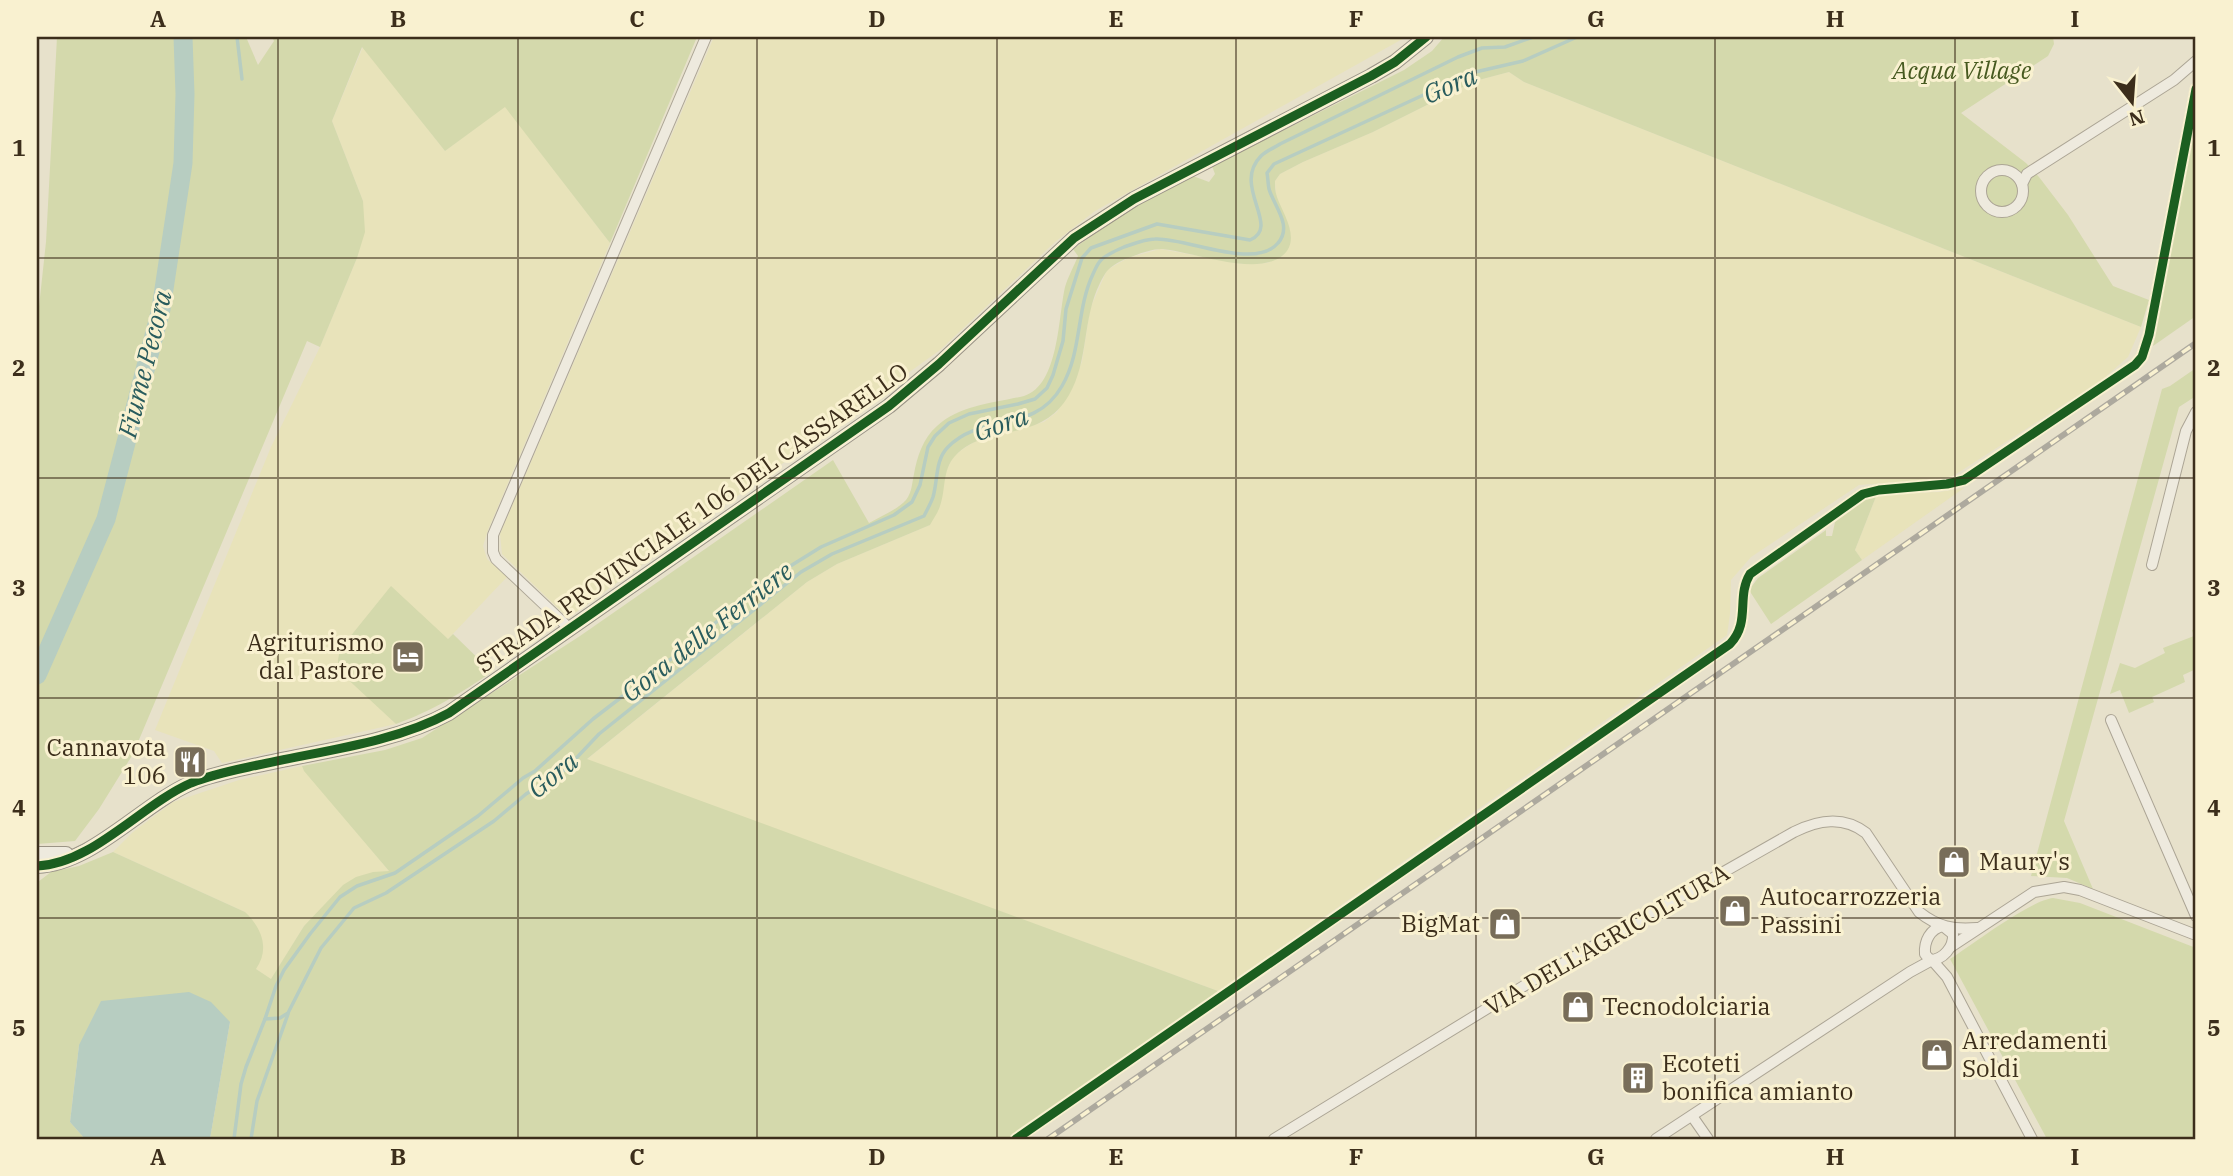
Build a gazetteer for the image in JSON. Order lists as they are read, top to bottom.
{
  "streets": {
    "street": ["STRADA PROVINCIALE 106 DEL CASSARELLO", "VIA DELL'AGRICOLTURA"]
  },
  "water": ["Gora", "Fiume Pecora", "Gora delle Ferriere"],
  "parks": ["Acqua Village"],
  "places": {
    "hotel": ["Agriturismo dal Pastore"],
    "restaurant": ["Cannavota 106"],
    "shop": [
      "Maury's",
      "Autocarrozzeria Passini",
      "BigMat",
      "Tecnodolciaria",
      "Arredamenti Soldi"
    ],
    "building": ["Ecoteti bonifica amianto"]
  },
  "north": "bottom",
  "grid": {
    "columns": [
      "A",
      "B",
      "C",
      "D",
      "E",
      "F",
      "G",
      "H",
      "I"
    ],
    "rows": [
      "1",
      "2",
      "3",
      "4",
      "5"
    ]
  }
}
